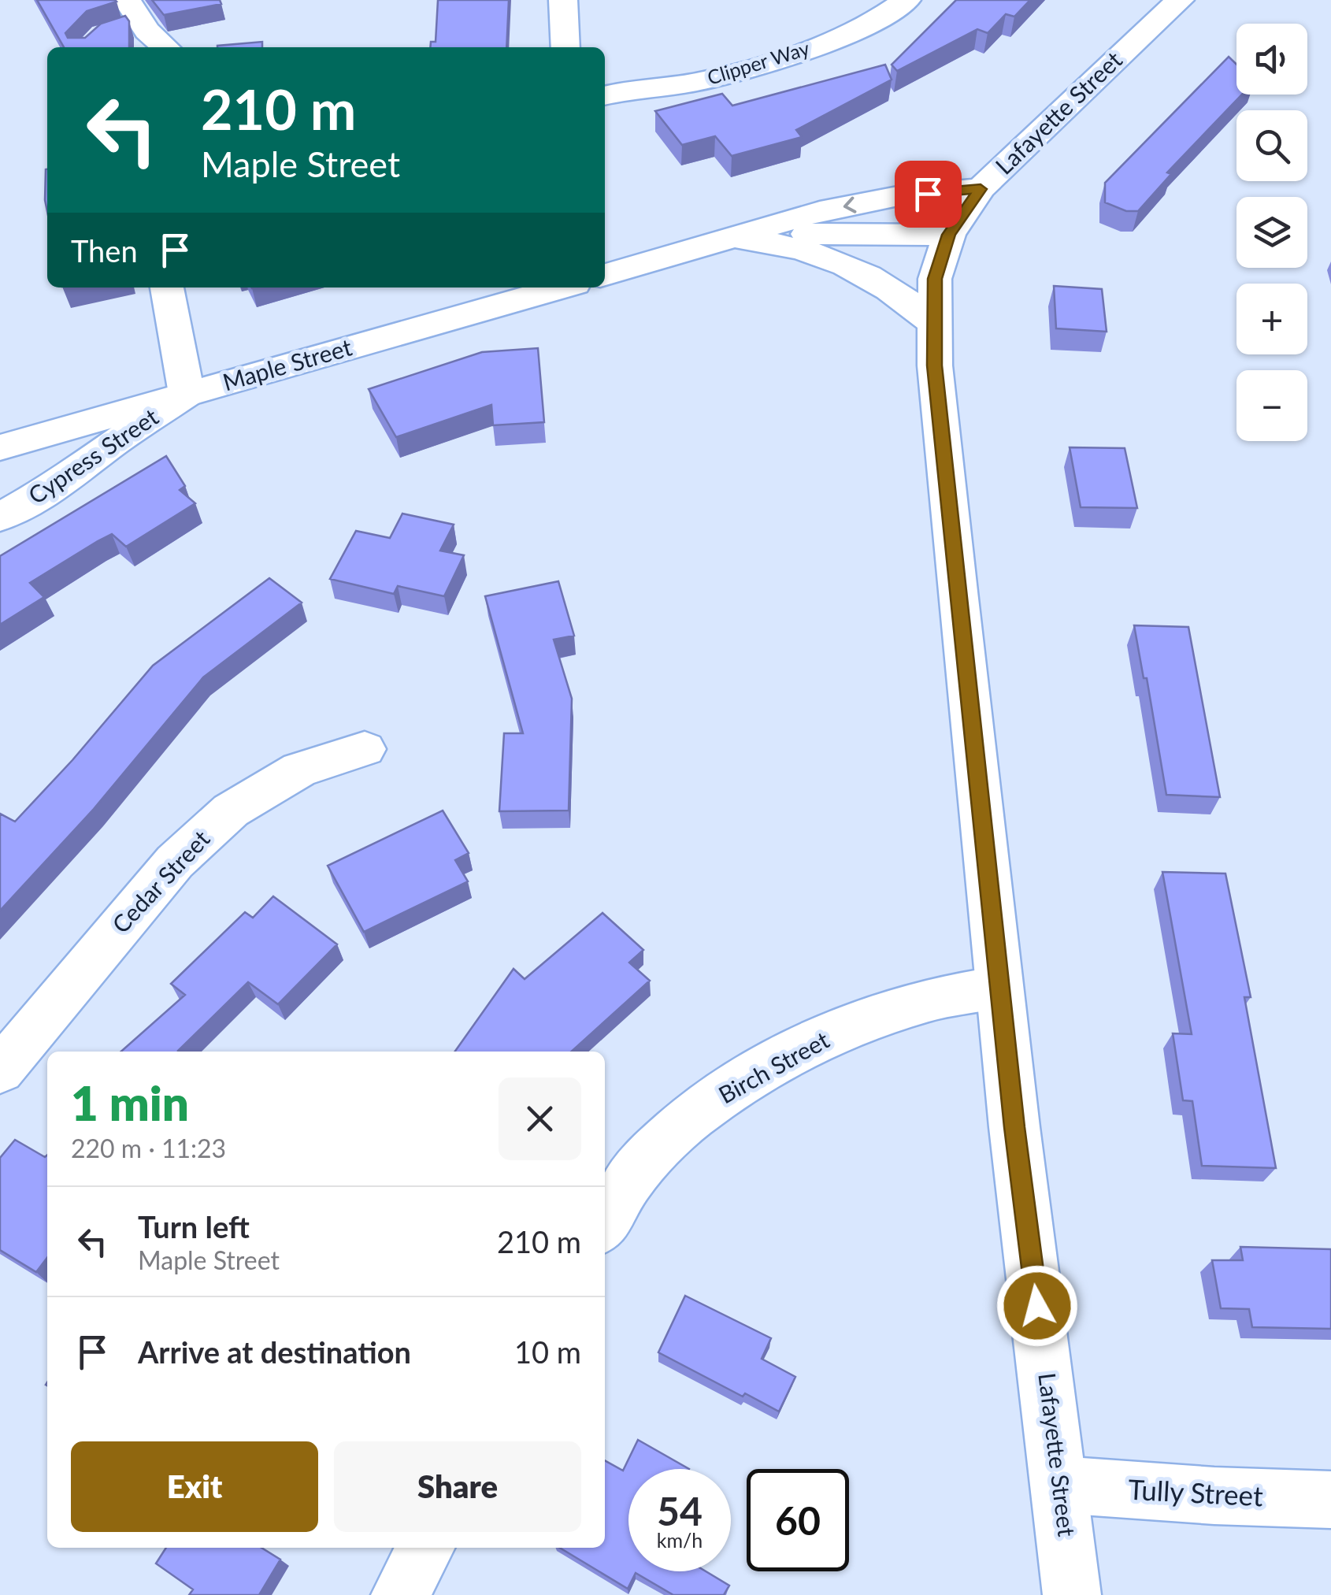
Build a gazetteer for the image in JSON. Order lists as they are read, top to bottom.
{
  "streets": {
    "main road": [
      "Clipper Way",
      "Lafayette Street",
      "Maple Street",
      "Cypress Street",
      "Cedar Street",
      "Birch Street",
      "Tully Street"
    ]
  },
  "crossings": [
    ["Lafayette Street", "Birch Street"],
    ["Lafayette Street", "Tully Street"],
    ["Maple Street", "Cypress Street"]
  ],
  "page": {
    "map_buttons": ["+", "−"],
    "turn": ["210 m", "Maple Street"],
    "then": "Then",
    "heading": ["1 min", "220 m · 11:23"],
    "list": [
      {
        "name": "Turn left",
        "note": "Maple Street",
        "value": "210 m"
      },
      {
        "name": "Arrive at destination",
        "value": "10 m"
      }
    ],
    "buttons": ["Exit", "Share"],
    "speed": "54 km/h",
    "limit": "60"
  }
}
